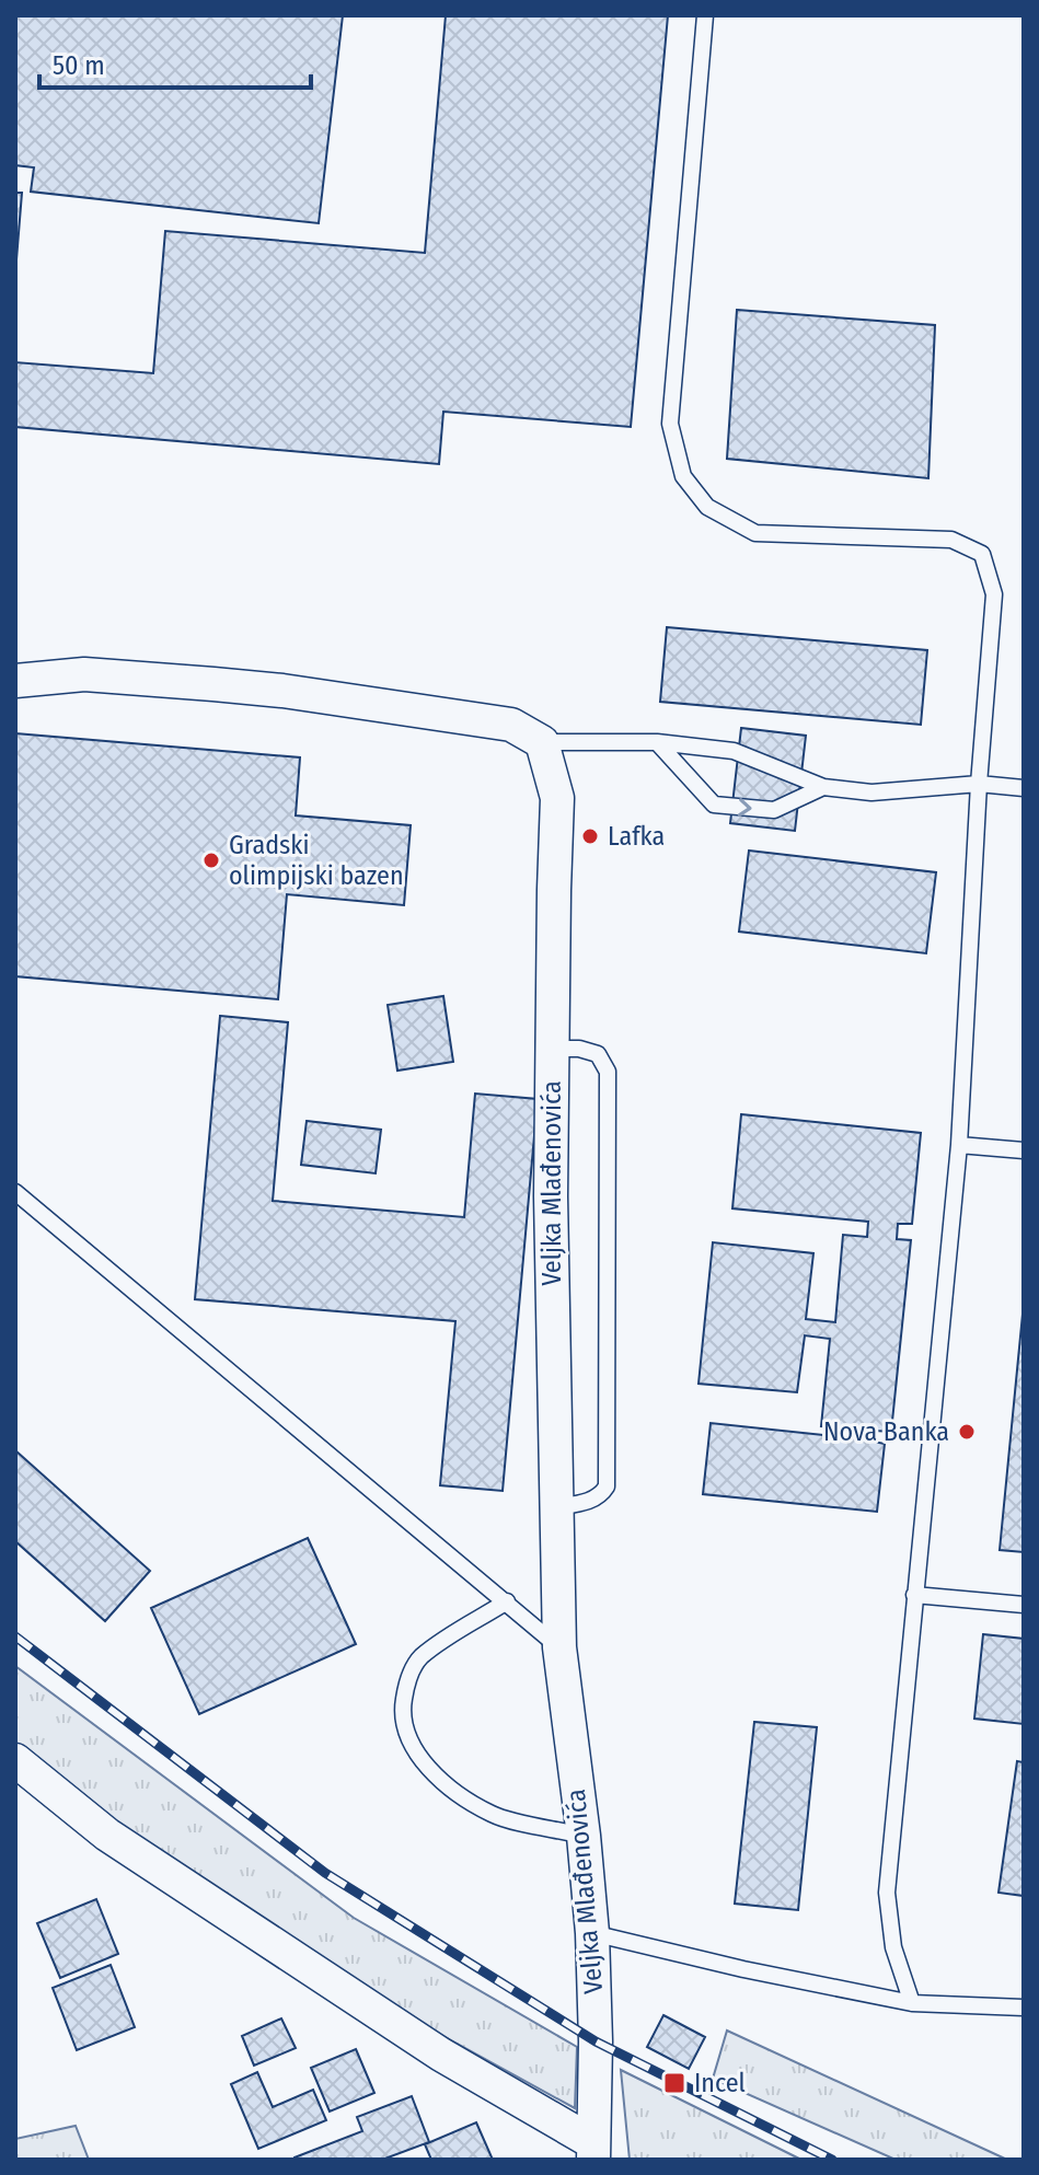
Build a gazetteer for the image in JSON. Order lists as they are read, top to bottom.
{
  "streets": {
    "street": ["Veljka Mlađenovića"]
  },
  "places": {
    "other": ["Lafka", "Gradski olimpijski bazen", "Nova Banka"],
    "transit": ["Incel"]
  },
  "scale_bar": "50 m"
}
